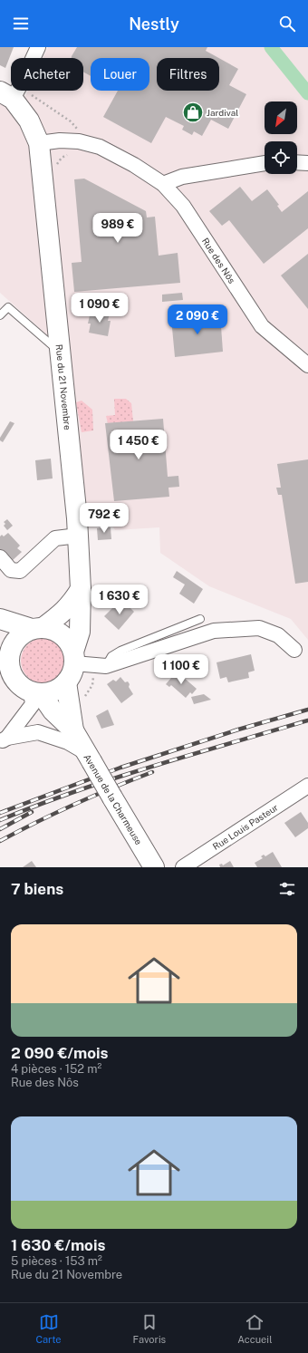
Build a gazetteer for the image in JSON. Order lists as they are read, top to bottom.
{
  "streets": {
    "street": [
      "Rue des Nôs",
      "Rue du 21 Novembre",
      "Avenue de la Charmeuse",
      "Rue Louis Pasteur"
    ]
  },
  "crossings": [
    ["Rue des Nôs", "Rue du 21 Novembre"],
    ["Rue du 21 Novembre", "Avenue de la Charmeuse"]
  ],
  "places": {
    "shop": ["Jardival"]
  },
  "north": "bottom left",
  "page": {
    "header": "Nestly",
    "chip": ["Acheter", "Louer", "Filtres"],
    "price": [
      "989 €",
      "1 090 €",
      "2 090 €",
      "1 450 €",
      "792 €",
      "1 630 €",
      "1 100 €"
    ],
    "heading": "7 biens",
    "list": [
      {
        "name": "2 090 €/mois",
        "note": "4 pièces · 152 m² · Rue des Nôs"
      },
      {
        "name": "1 630 €/mois",
        "note": "5 pièces · 153 m² · Rue du 21 Novembre"
      }
    ],
    "tabs": ["Carte", "Favoris", "Accueil"]
  }
}
